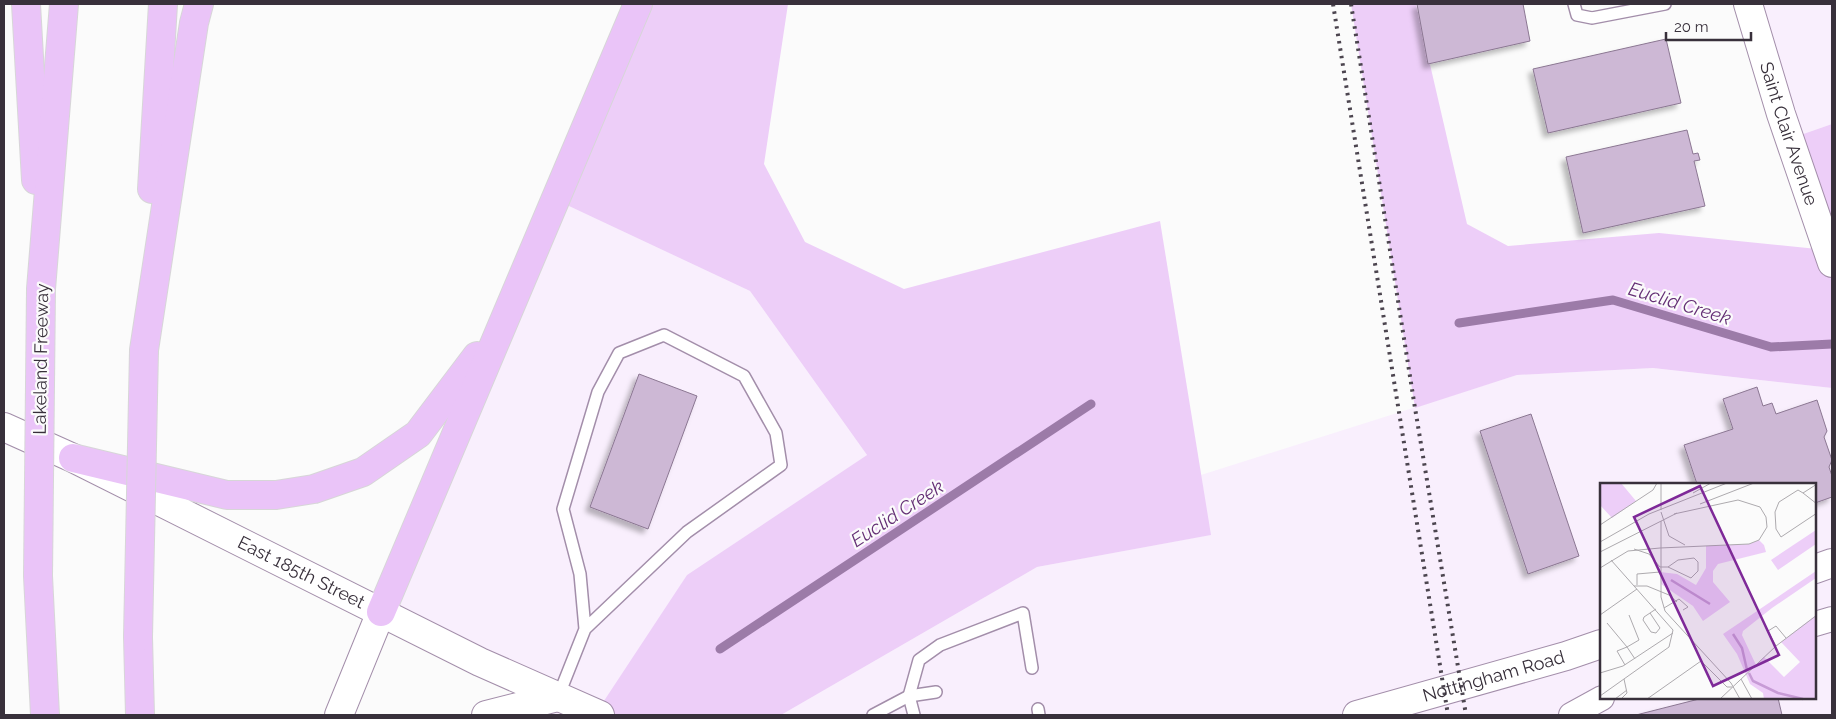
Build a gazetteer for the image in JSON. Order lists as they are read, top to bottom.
{
  "streets": {
    "highway": ["Lakeland Freeway"],
    "street": ["Saint Clair Avenue", "East 185th Street", "Nottingham Road"]
  },
  "water": ["Euclid Creek"],
  "scale_bar": "20 m"
}
